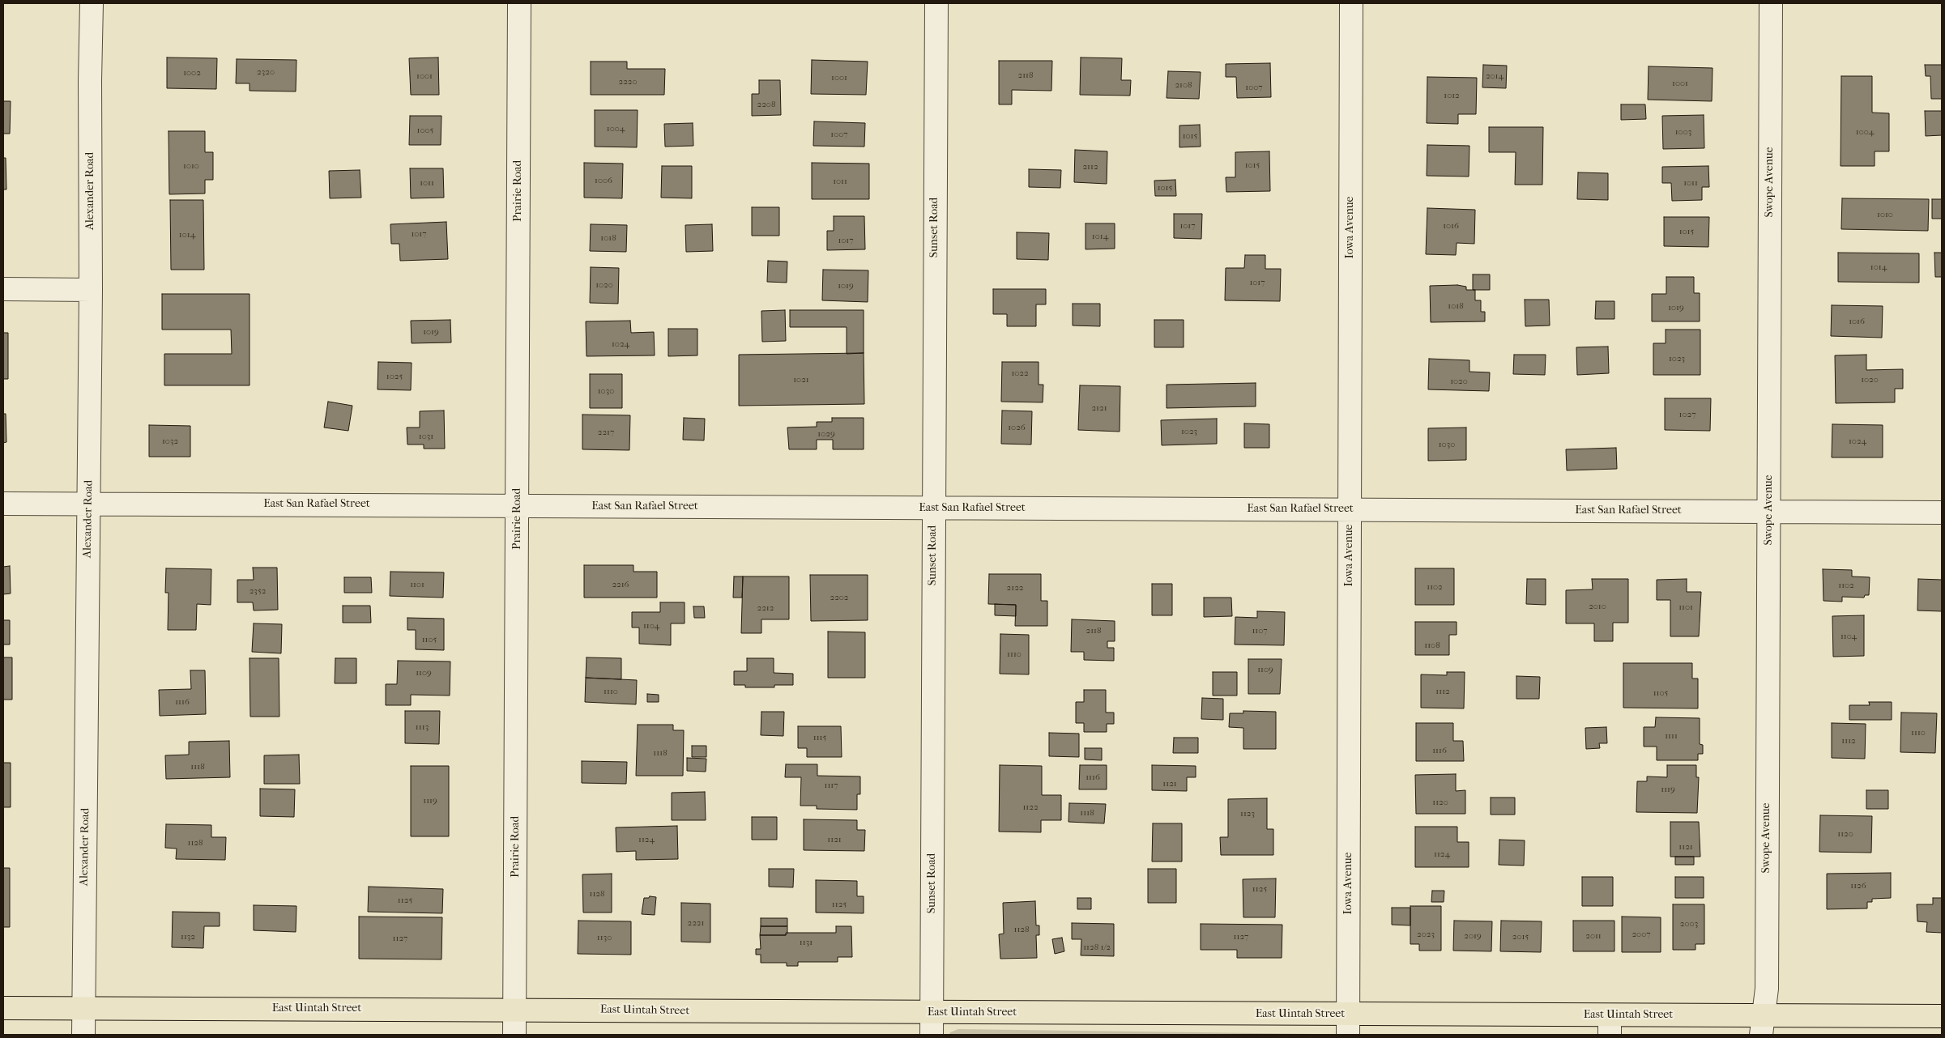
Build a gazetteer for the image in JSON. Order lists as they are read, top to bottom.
{
  "streets": {
    "main road": ["East Uintah Street"],
    "street": [
      "Swope Avenue",
      "Alexander Road",
      "Prairie Road",
      "Sunset Road",
      "Iowa Avenue",
      "East San Rafael Street"
    ]
  },
  "crossings": [
    ["Swope Avenue", "East San Rafael Street"],
    ["Swope Avenue", "East Uintah Street"],
    ["Alexander Road", "East San Rafael Street"],
    ["Alexander Road", "East Uintah Street"],
    ["Prairie Road", "East San Rafael Street"],
    ["Prairie Road", "East Uintah Street"],
    ["Sunset Road", "East San Rafael Street"],
    ["Sunset Road", "East Uintah Street"],
    ["Iowa Avenue", "East San Rafael Street"],
    ["Iowa Avenue", "East Uintah Street"]
  ],
  "house_numbers": [
    "2320",
    "1002",
    "2118",
    "1001",
    "2014",
    "1001",
    "2220",
    "1001",
    "2108",
    "1007",
    "1012",
    "2208",
    "1004",
    "1005",
    "1003",
    "1004",
    "1007",
    "1015",
    "1015",
    "1010",
    "2112",
    "1006",
    "1011",
    "1011",
    "1011",
    "1015",
    "1010",
    "1017",
    "1016",
    "1015",
    "1017",
    "1014",
    "1014",
    "1018",
    "1017",
    "1014",
    "1017",
    "1020",
    "1019",
    "1018",
    "1019",
    "1016",
    "1019",
    "1024",
    "1023",
    "1022",
    "1025",
    "1021",
    "1020",
    "1020",
    "1030",
    "2121",
    "1027",
    "1026",
    "1023",
    "2217",
    "1029",
    "1031",
    "1032",
    "1024",
    "1030",
    "1101",
    "2216",
    "1102",
    "1102",
    "2122",
    "2352",
    "2202",
    "2010",
    "1101",
    "2212",
    "1104",
    "2118",
    "1107",
    "1104",
    "1105",
    "1108",
    "1110",
    "1109",
    "1109",
    "1110",
    "1112",
    "1105",
    "1116",
    "1113",
    "1110",
    "1111",
    "1115",
    "1112",
    "1116",
    "1118",
    "1118",
    "1116",
    "1121",
    "1117",
    "1119",
    "1119",
    "1120",
    "1122",
    "1118",
    "1123",
    "1120",
    "1124",
    "1121",
    "1128",
    "1121",
    "1124",
    "1126",
    "1125",
    "1128",
    "1125",
    "1125",
    "2221",
    "2003",
    "1128",
    "2023",
    "2007",
    "2019",
    "2011",
    "1132",
    "1127",
    "2015",
    "1130",
    "1127",
    "1131",
    "1128 1/2"
  ]
}
